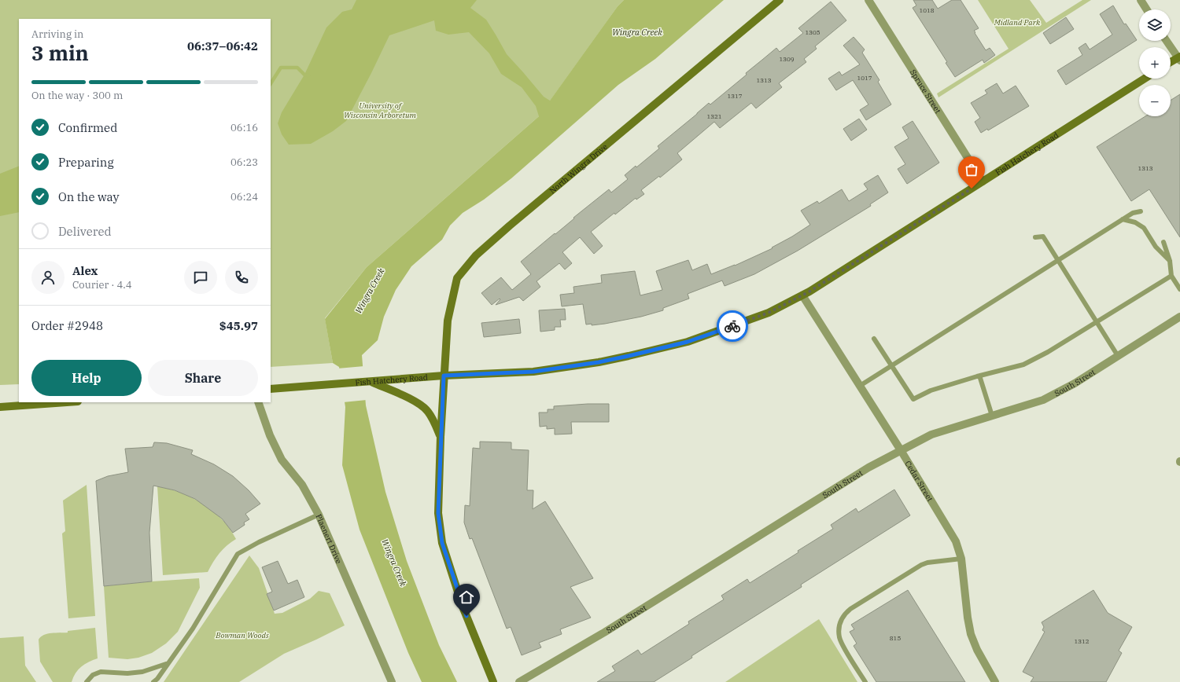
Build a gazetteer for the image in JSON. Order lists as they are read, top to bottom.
{
  "streets": {
    "main road": ["Fish Hatchery Road", "North Wingra Drive"],
    "street": [
      "Spruce Street",
      "South Street",
      "Cedar Street",
      "Plaenert Drive"
    ]
  },
  "crossings": [
    ["Spruce Street", "Fish Hatchery Road"],
    ["Fish Hatchery Road", "North Wingra Drive"],
    ["Fish Hatchery Road", "Cedar Street"],
    ["South Street", "Cedar Street"]
  ],
  "water": ["Wingra Creek"],
  "parks": ["Midland Park", "University of Wisconsin Arboretum", "Bowman Woods"],
  "house_numbers": [
    "1018",
    "1305",
    "1309",
    "1017",
    "1313",
    "1317",
    "1321",
    "1313",
    "815",
    "1312"
  ],
  "page": {
    "map_buttons": ["+", "−"],
    "heading": ["3 min", "Arriving in", "06:37–06:42"],
    "panel": [
      "Alex",
      "Courier · 4.4",
      "Order #2948",
      "$45.97"
    ],
    "bar": "On the way · 300 m",
    "list": [
      ["Confirmed", "06:16"],
      ["Preparing", "06:23"],
      ["On the way", "06:24"],
      "Delivered"
    ],
    "buttons": ["Help", "Share"]
  }
}
